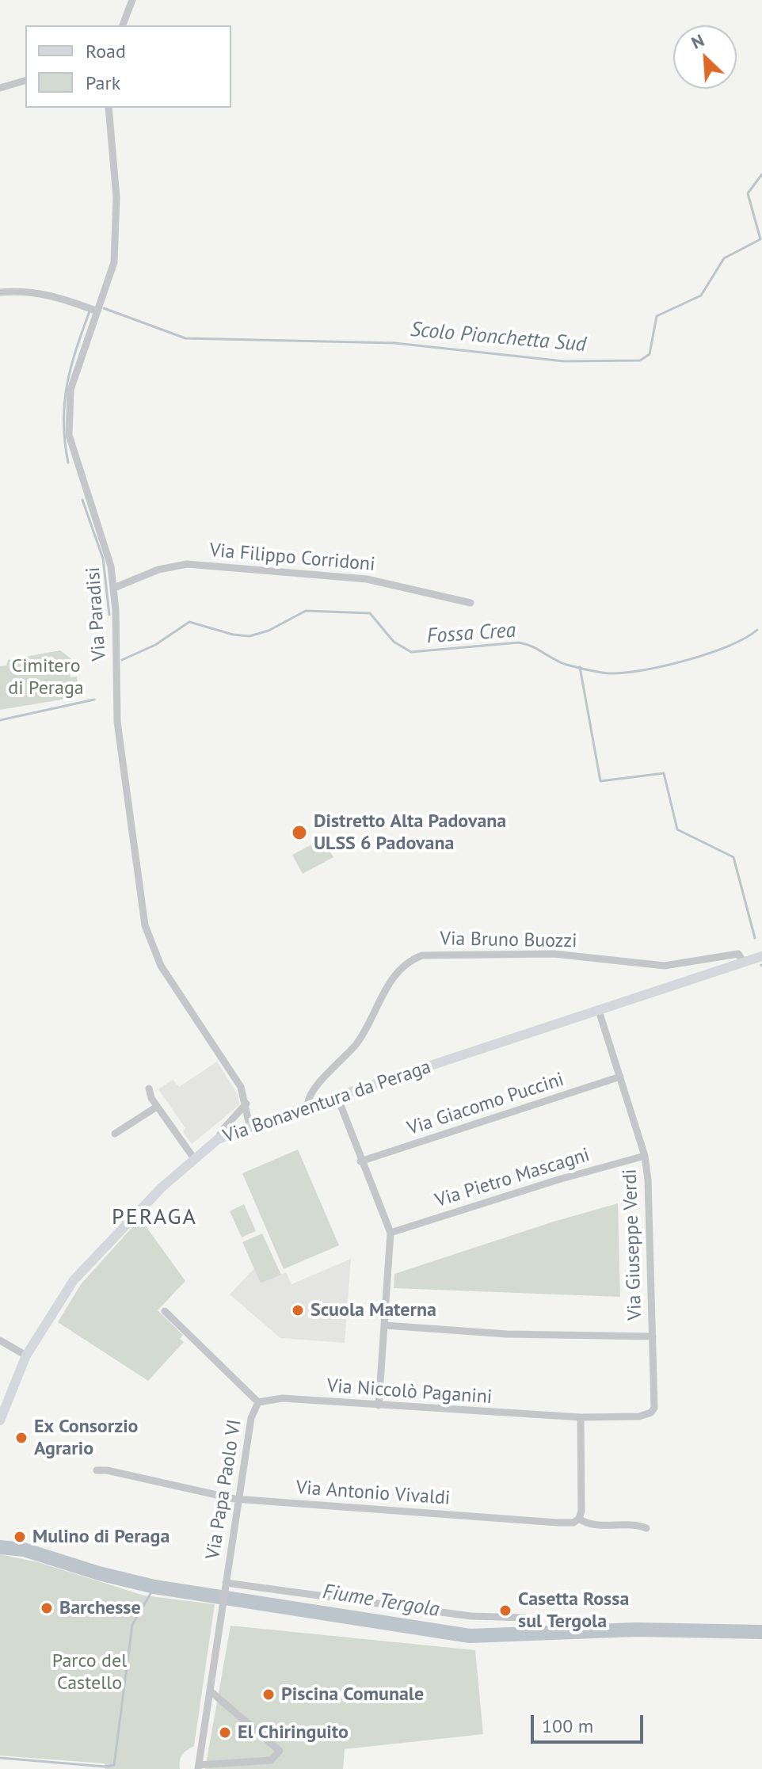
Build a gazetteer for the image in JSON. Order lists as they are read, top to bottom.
{
  "streets": {
    "main road": ["Via Bonaventura da Peraga"],
    "street": [
      "Via Filippo Corridoni",
      "Via Paradisi",
      "Via Bruno Buozzi",
      "Via Giacomo Puccini",
      "Via Pietro Mascagni",
      "Via Giuseppe Verdi",
      "Via Niccolò Paganini",
      "Via Papa Paolo VI",
      "Via Antonio Vivaldi"
    ]
  },
  "crossings": [
    ["Via Filippo Corridoni", "Via Paradisi"],
    ["Via Paradisi", "Via Bonaventura da Peraga"],
    ["Via Bruno Buozzi", "Via Bonaventura da Peraga"],
    ["Via Bonaventura da Peraga", "Via Giuseppe Verdi"],
    ["Via Giacomo Puccini", "Via Giuseppe Verdi"],
    ["Via Pietro Mascagni", "Via Giuseppe Verdi"],
    ["Via Giuseppe Verdi", "Via Niccolò Paganini"],
    ["Via Niccolò Paganini", "Via Papa Paolo VI"],
    ["Via Papa Paolo VI", "Via Antonio Vivaldi"]
  ],
  "districts": ["PERAGA"],
  "water": ["Scolo Pionchetta Sud", "Fossa Crea", "Fiume Tergola"],
  "parks": ["Cimitero di Peraga", "Parco del Castello"],
  "places": [
    "Distretto Alta Padovana ULSS 6 Padovana",
    "Scuola Materna",
    "Ex Consorzio Agrario",
    "Mulino di Peraga",
    "Barchesse",
    "Casetta Rossa sul Tergola",
    "Piscina Comunale",
    "El Chiringuito"
  ],
  "legend": ["Road", "Park"],
  "scale_bar": "100 m",
  "north": "top left"
}
